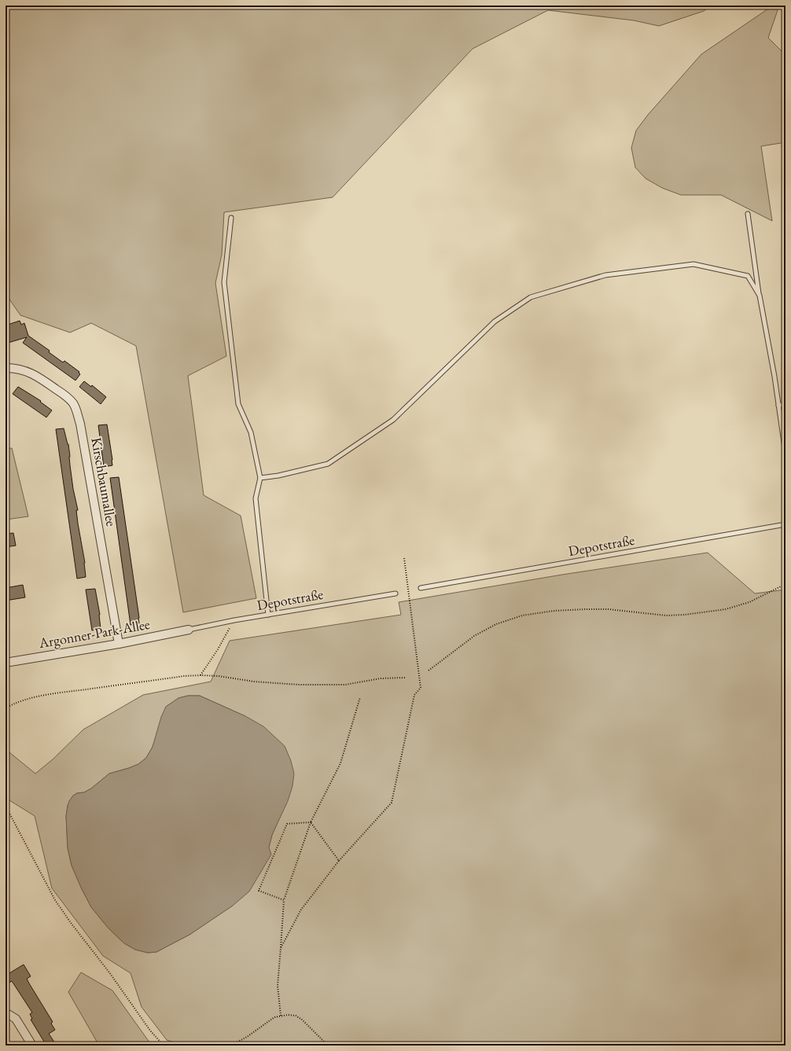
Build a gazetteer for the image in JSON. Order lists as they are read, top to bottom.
{
  "streets": {
    "street": ["Kirschbaumallee", "Argonner-Park-Allee"],
    "lane": ["Depotstraße"]
  },
  "crossings": [
    ["Kirschbaumallee", "Argonner-Park-Allee"],
    ["Depotstraße", "Argonner-Park-Allee"]
  ]
}
